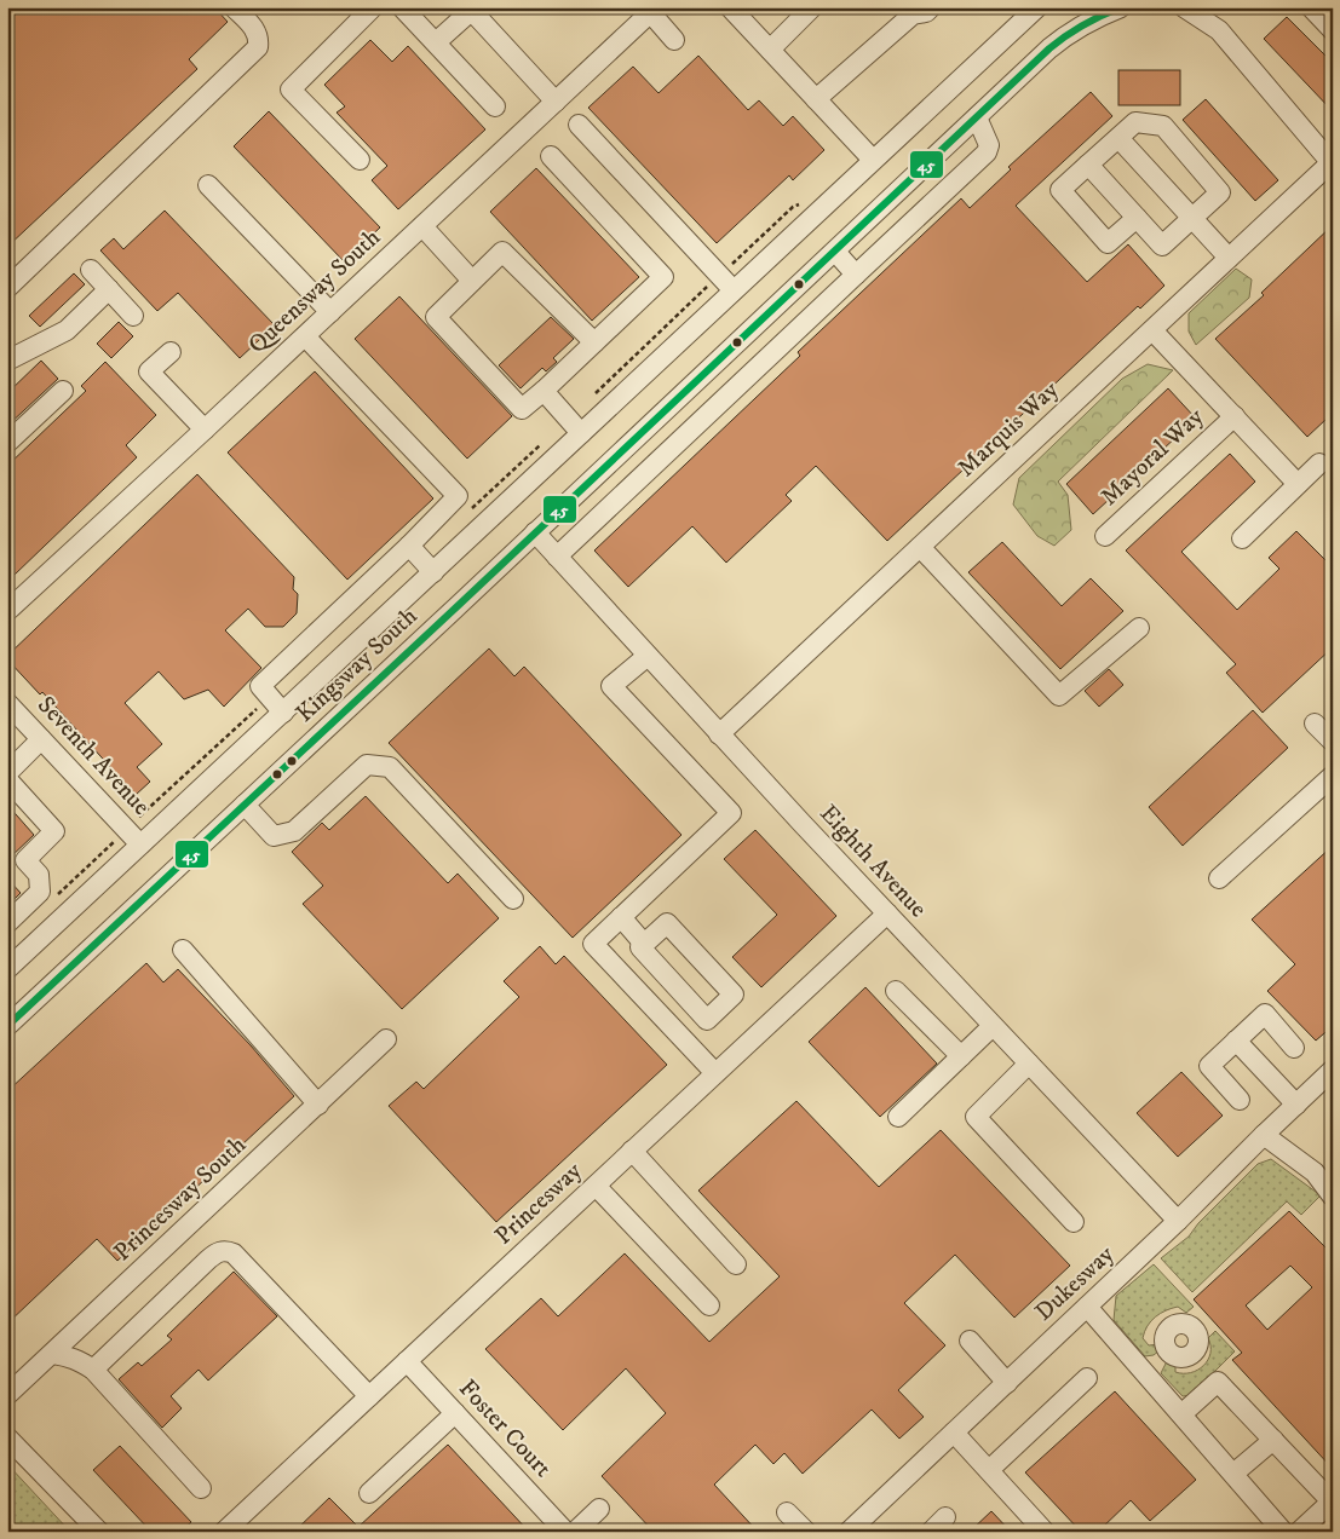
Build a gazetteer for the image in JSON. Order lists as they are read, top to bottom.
{
  "streets": {
    "street": [
      "Queensway South",
      "Marquis Way",
      "Mayoral Way",
      "Kingsway South",
      "Seventh Avenue",
      "Eighth Avenue",
      "Princesway South",
      "Princesway",
      "Dukesway",
      "Foster Court"
    ]
  },
  "crossings": [
    ["Marquis Way", "Mayoral Way"],
    ["Marquis Way", "Eighth Avenue"],
    ["Kingsway South", "Seventh Avenue"],
    ["Kingsway South", "Eighth Avenue"],
    ["Eighth Avenue", "Princesway"],
    ["Eighth Avenue", "Dukesway"],
    ["Princesway", "Foster Court"]
  ],
  "lines": ["transit line 45"]
}
